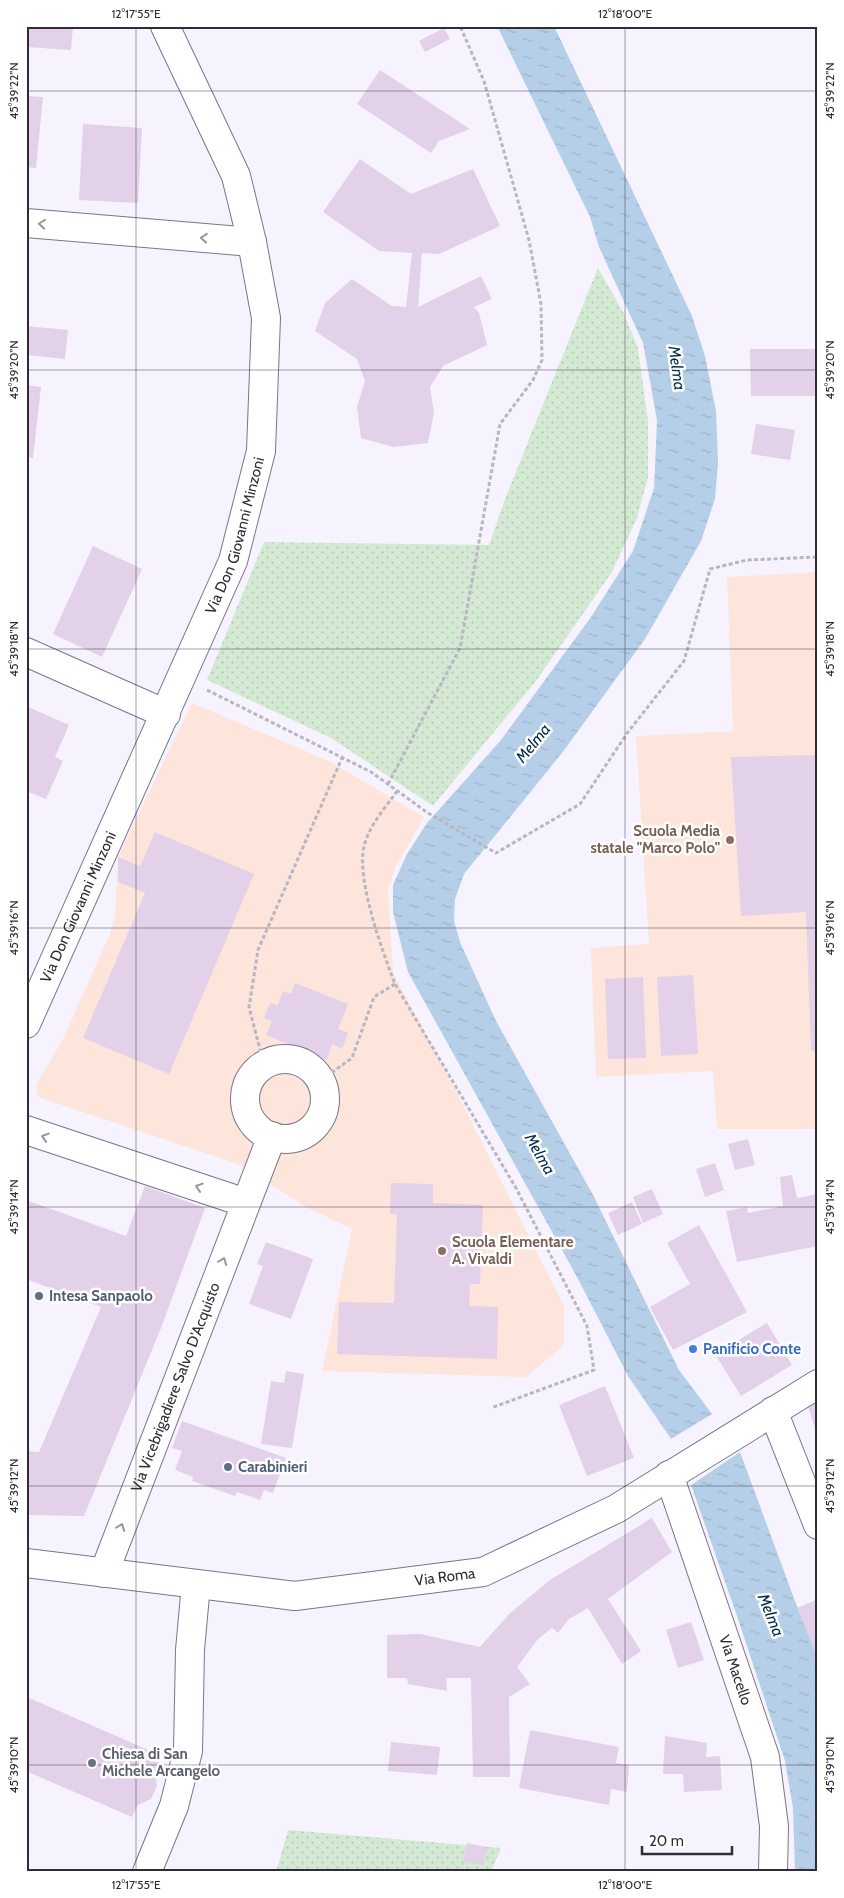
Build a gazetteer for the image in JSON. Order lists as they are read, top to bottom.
{
  "streets": {
    "street": [
      "Via Don Giovanni Minzoni",
      "Via Vicebrigadiere Salvo D'Acquisto",
      "Via Roma",
      "Via Macello"
    ]
  },
  "crossings": [
    ["Via Vicebrigadiere Salvo D'Acquisto", "Via Roma"],
    ["Via Roma", "Via Macello"]
  ],
  "one_way": ["Via Vicebrigadiere Salvo D'Acquisto"],
  "water": ["Melma"],
  "places": [
    "Scuola Media statale \"Marco Polo\"",
    "Scuola Elementare A. Vivaldi",
    "Intesa Sanpaolo",
    "Panificio Conte",
    "Carabinieri",
    "Chiesa di San Michele Arcangelo"
  ],
  "scale_bar": "20 m",
  "coordinates": [
    "12°17'55\"E",
    "12°18'00\"E",
    "45°39'22\"N",
    "45°39'20\"N",
    "45°39'18\"N",
    "45°39'16\"N",
    "45°39'14\"N",
    "45°39'12\"N",
    "45°39'10\"N"
  ]
}
